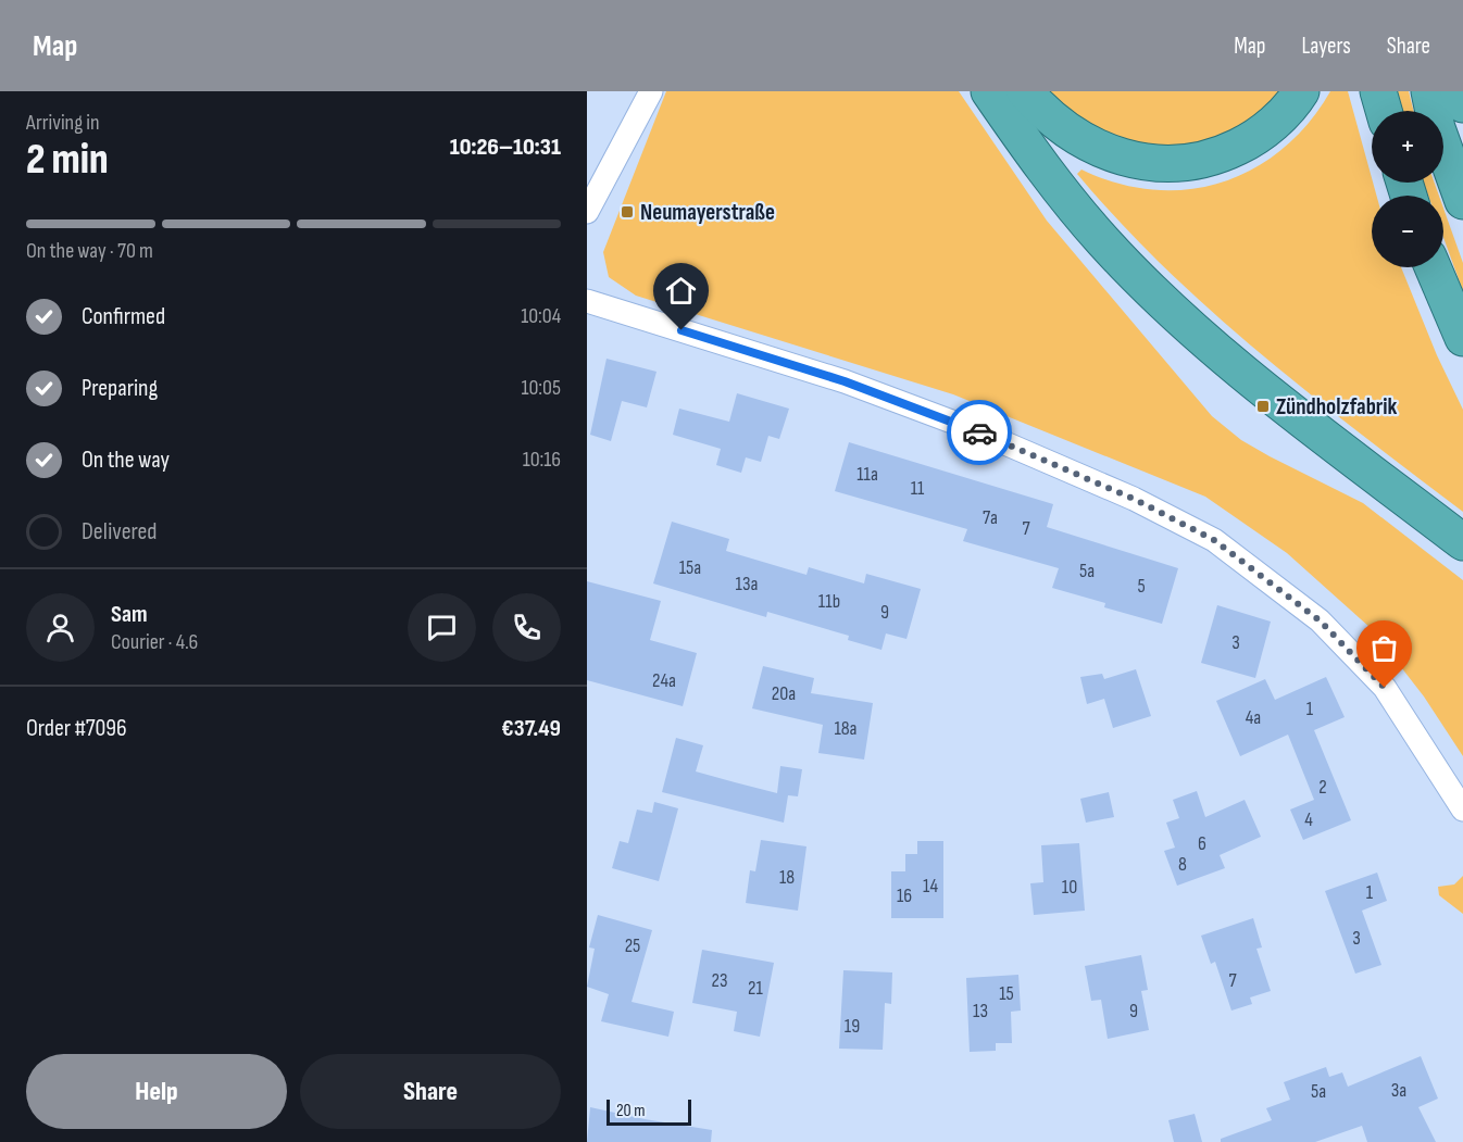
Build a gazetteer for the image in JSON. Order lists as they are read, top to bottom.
{
  "places": {
    "transit": ["Neumayerstraße", "Zündholzfabrik"]
  },
  "house_numbers": [
    "11a",
    "11",
    "7a",
    "7",
    "15a",
    "5a",
    "13a",
    "5",
    "11b",
    "9",
    "3",
    "24a",
    "20a",
    "1",
    "4a",
    "18a",
    "2",
    "4",
    "6",
    "8",
    "18",
    "14",
    "10",
    "1",
    "16",
    "3",
    "25",
    "23",
    "7",
    "21",
    "15",
    "13",
    "9",
    "19",
    "3a",
    "5a"
  ],
  "scale_bar": "20 m",
  "page": {
    "header": "Map",
    "nav": ["Map", "Layers", "Share"],
    "heading": ["2 min", "Arriving in", "10:26–10:31"],
    "panel": [
      "Sam",
      "Courier · 4.6",
      "Order #7096",
      "€37.49"
    ],
    "map_buttons": ["+", "−"],
    "bar": "On the way · 70 m",
    "list": [
      ["Confirmed", "10:04"],
      ["Preparing", "10:05"],
      ["On the way", "10:16"],
      "Delivered"
    ],
    "buttons": ["Help", "Share"],
    "scale": "20 m"
  }
}
